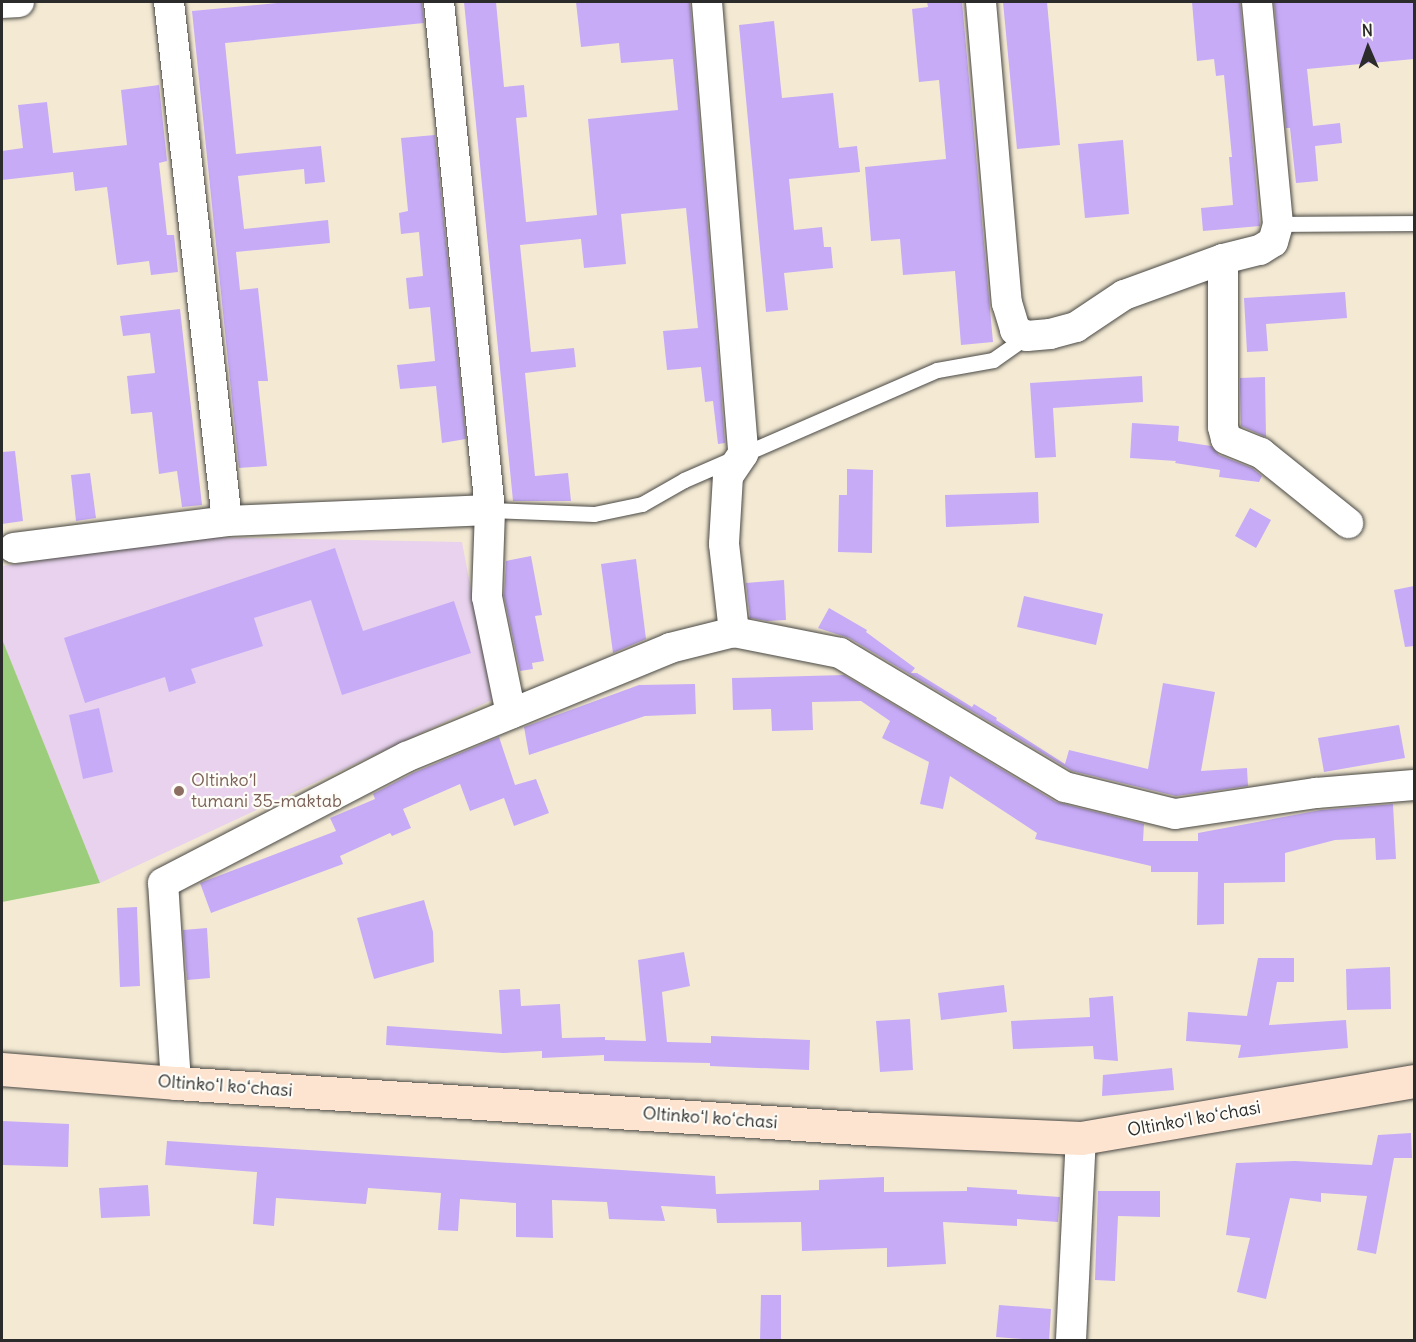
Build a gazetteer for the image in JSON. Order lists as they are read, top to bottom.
{
  "streets": {
    "main road": ["Oltinkoʻl koʻchasi"]
  },
  "places": ["Oltinko’l tumani 35-maktab"],
  "north": "top"
}
